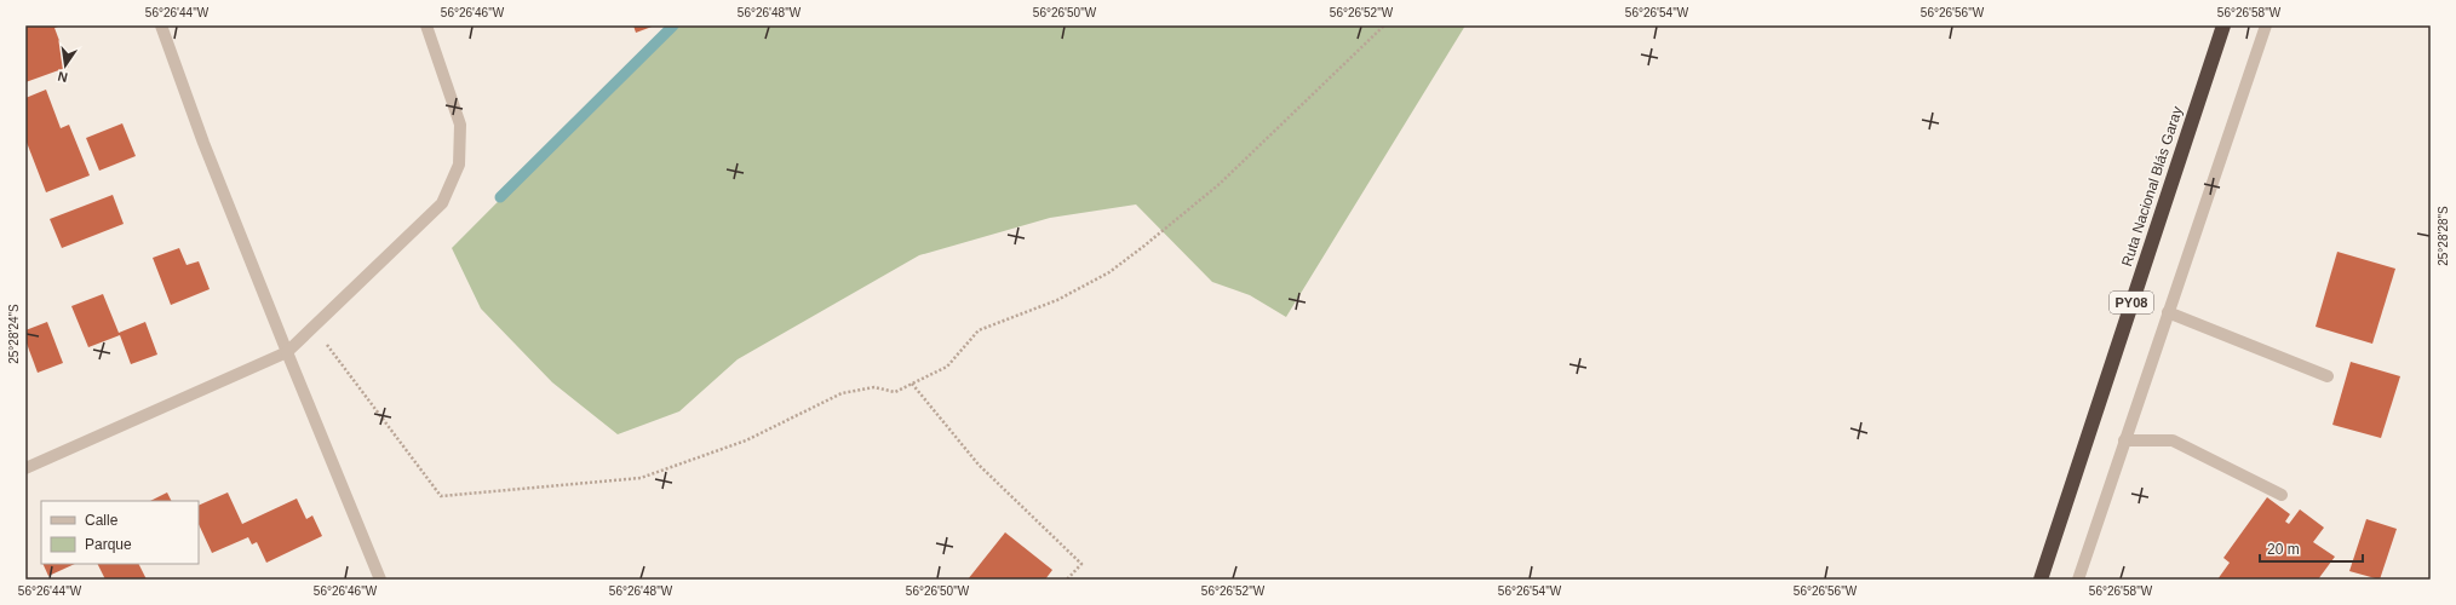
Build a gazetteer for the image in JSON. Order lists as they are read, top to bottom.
{
  "streets": {
    "highway": ["Ruta Nacional Blás Garay", "PY08"]
  },
  "legend": ["Calle", "Parque"],
  "scale_bar": "20 m",
  "north": "bottom",
  "coordinates": [
    "56°26'44\"W",
    "56°26'46\"W",
    "56°26'48\"W",
    "56°26'50\"W",
    "56°26'52\"W",
    "56°26'54\"W",
    "56°26'56\"W",
    "56°26'58\"W",
    "25°28'28\"S",
    "25°28'24\"S"
  ]
}
